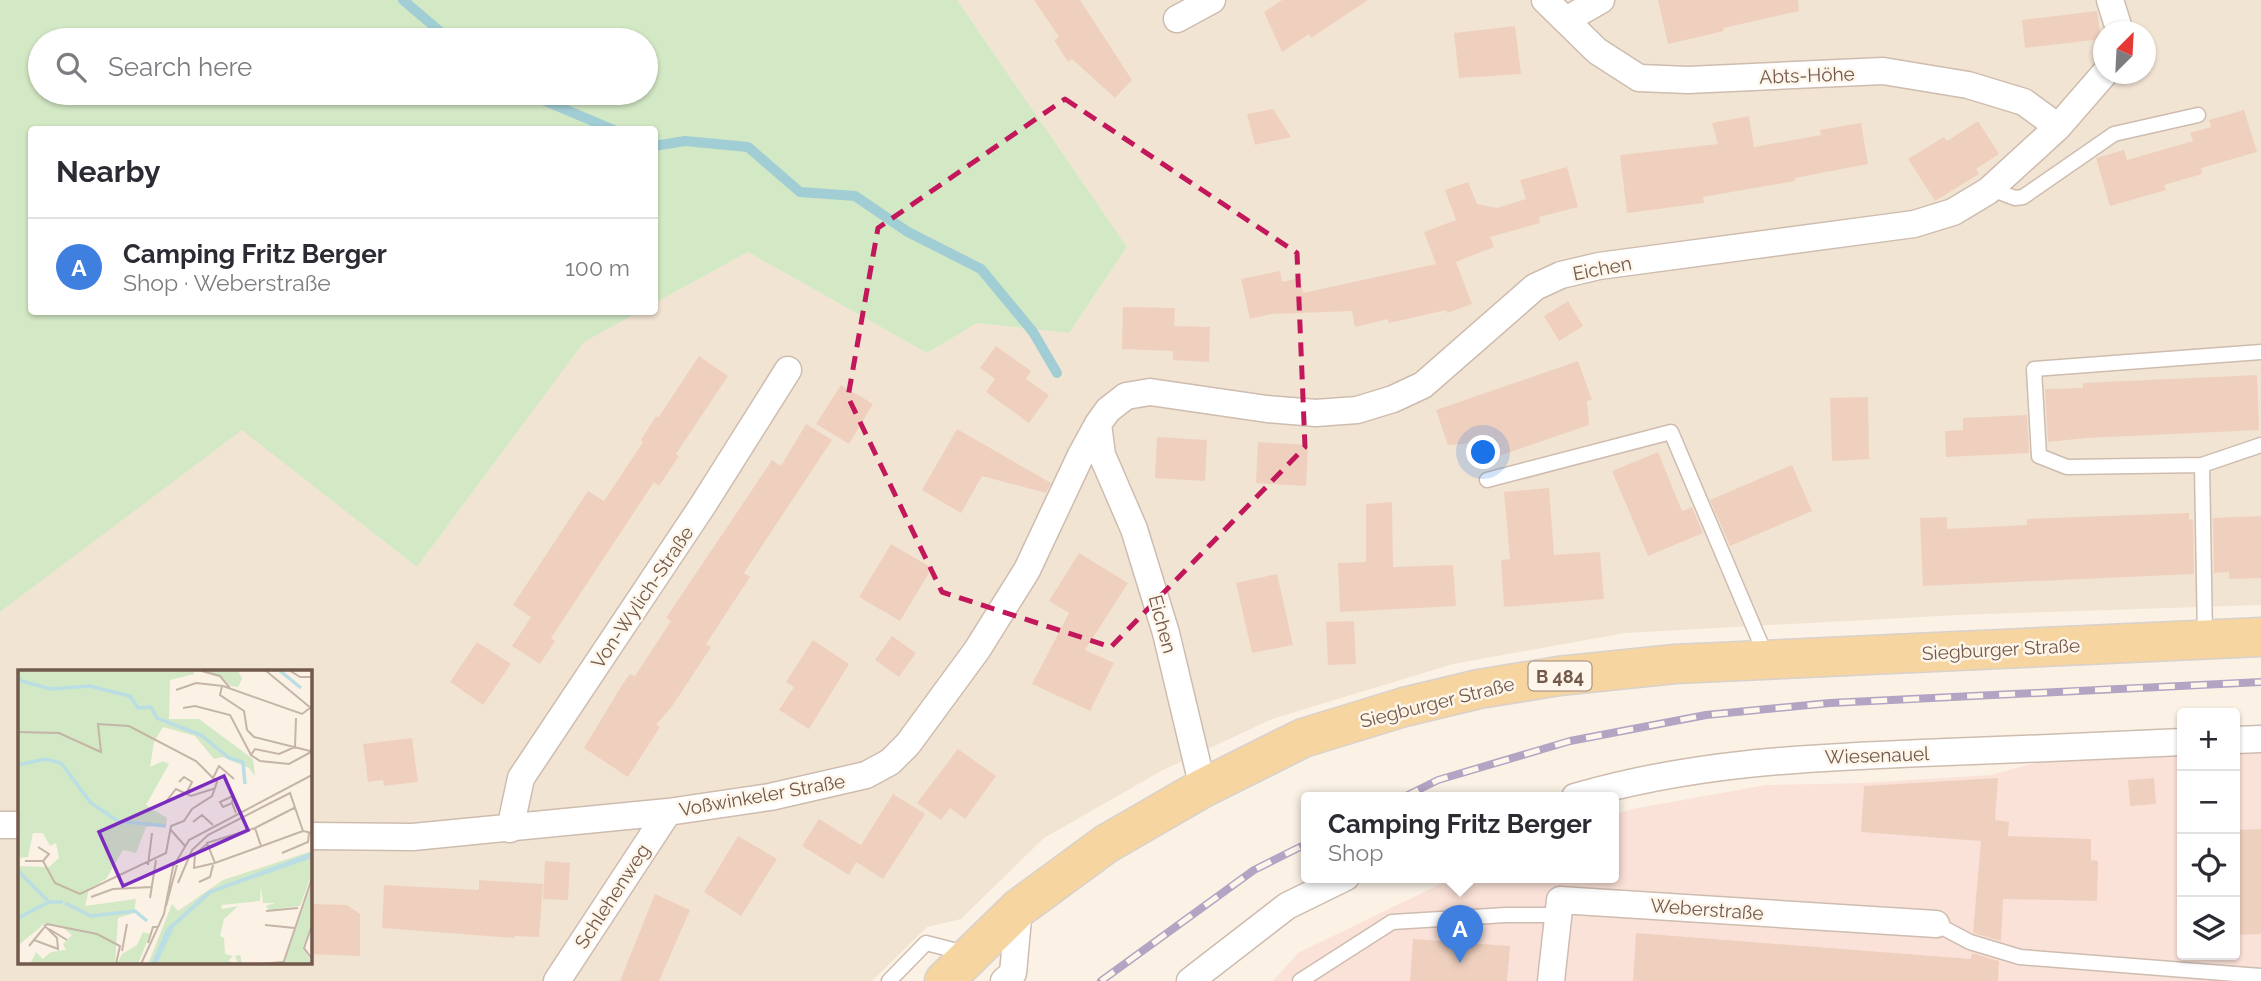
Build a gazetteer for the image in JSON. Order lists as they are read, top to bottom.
{
  "streets": {
    "main road": ["Siegburger Straße", "B 484"],
    "street": [
      "Abts-Höhe",
      "Eichen",
      "Von-Wylich-Straße",
      "Wiesenauel",
      "Voßwinkeler Straße",
      "Schlehenweg",
      "Weberstraße"
    ]
  },
  "crossings": [
    ["Abts-Höhe", "Eichen"],
    ["Eichen", "Siegburger Straße"],
    ["Eichen", "Voßwinkeler Straße"],
    ["Von-Wylich-Straße", "Voßwinkeler Straße"],
    ["Voßwinkeler Straße", "Schlehenweg"]
  ],
  "north": "top right",
  "page": {
    "search": "Search here",
    "heading": "Nearby",
    "list": [
      {
        "mark": "A",
        "name": "Camping Fritz Berger",
        "note": "Shop · Weberstraße",
        "value": "100 m"
      }
    ],
    "map_buttons": ["+", "−"],
    "popup": ["Camping Fritz Berger", "Shop"],
    "pins": "A"
  }
}
